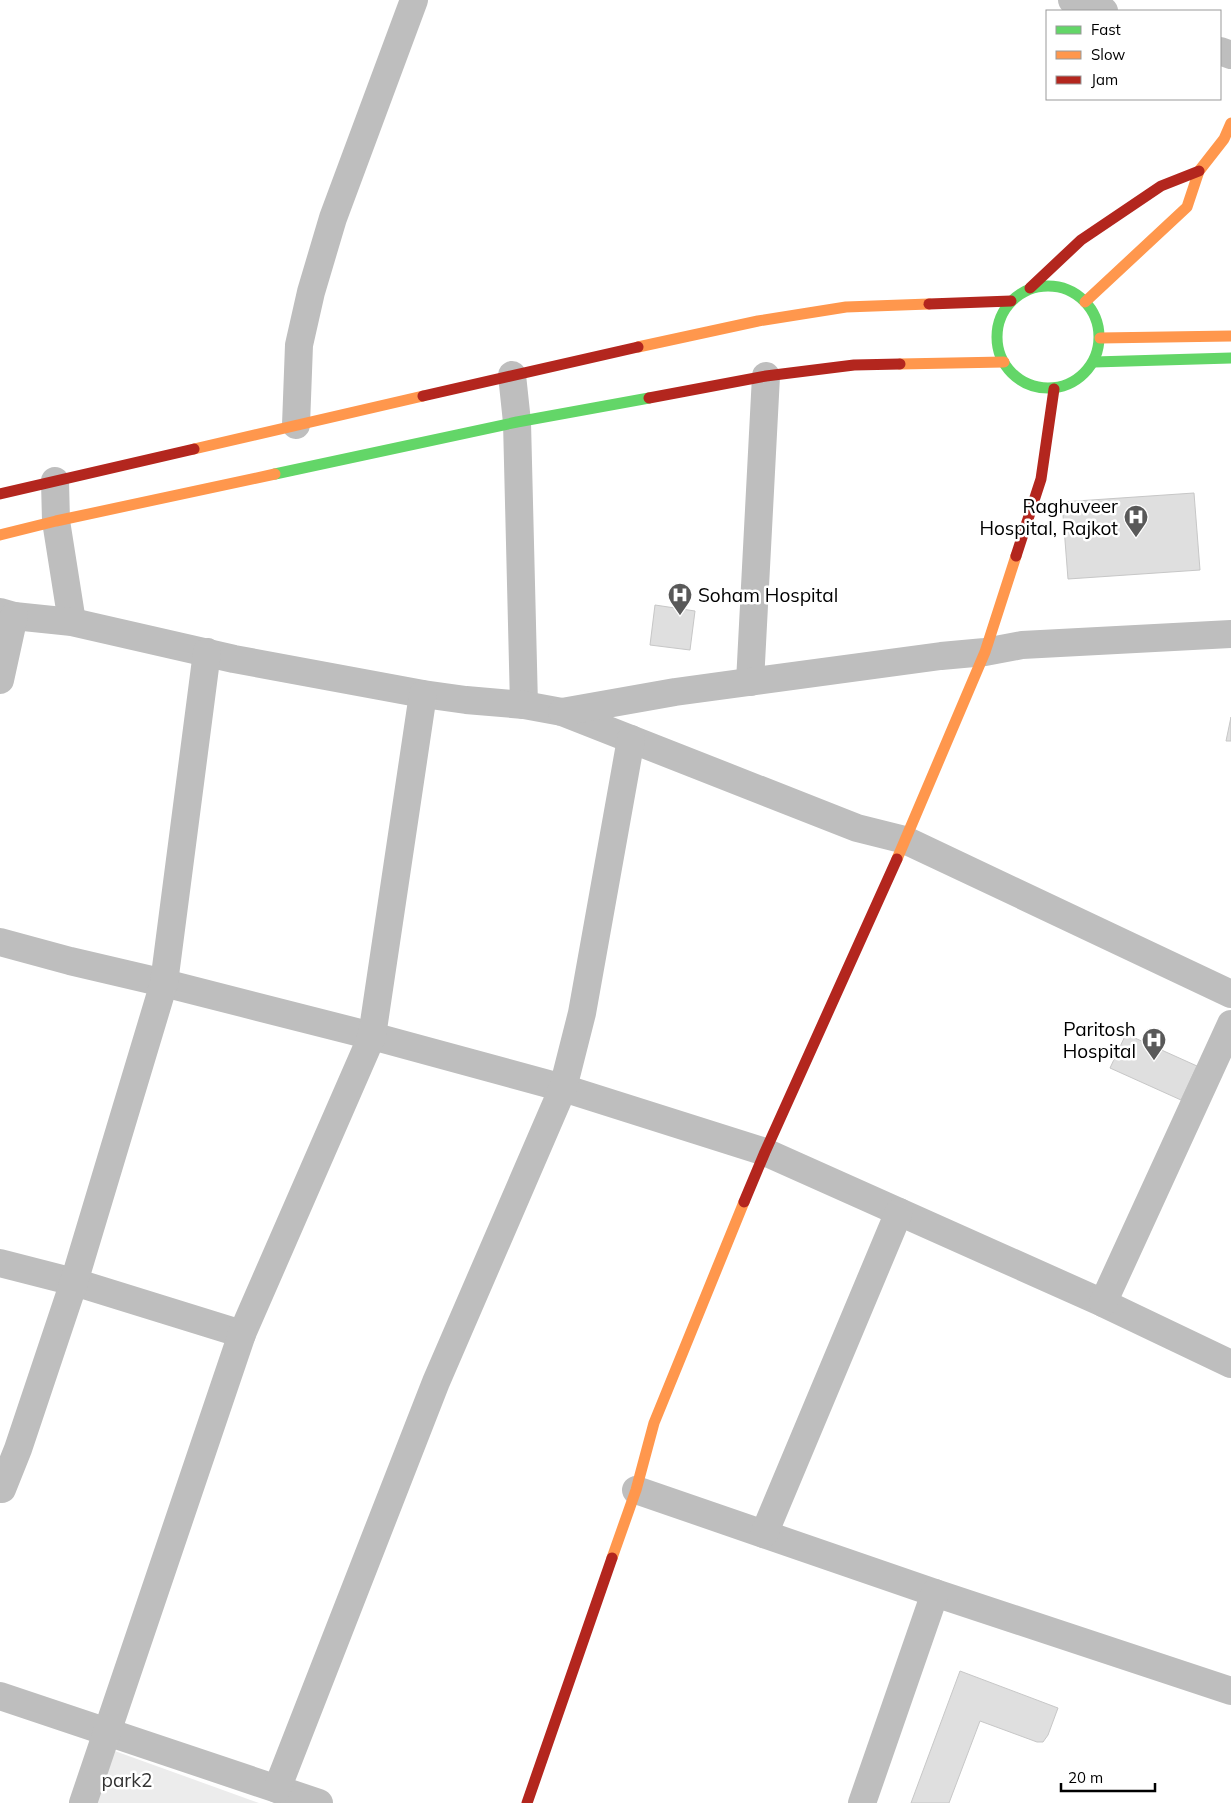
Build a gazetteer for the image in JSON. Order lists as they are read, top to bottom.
{
  "parks": ["park2"],
  "places": {
    "hospital": ["Raghuveer Hospital, Rajkot", "Soham Hospital", "Paritosh Hospital"]
  },
  "legend": ["Fast", "Slow", "Jam"],
  "scale_bar": "20 m"
}
